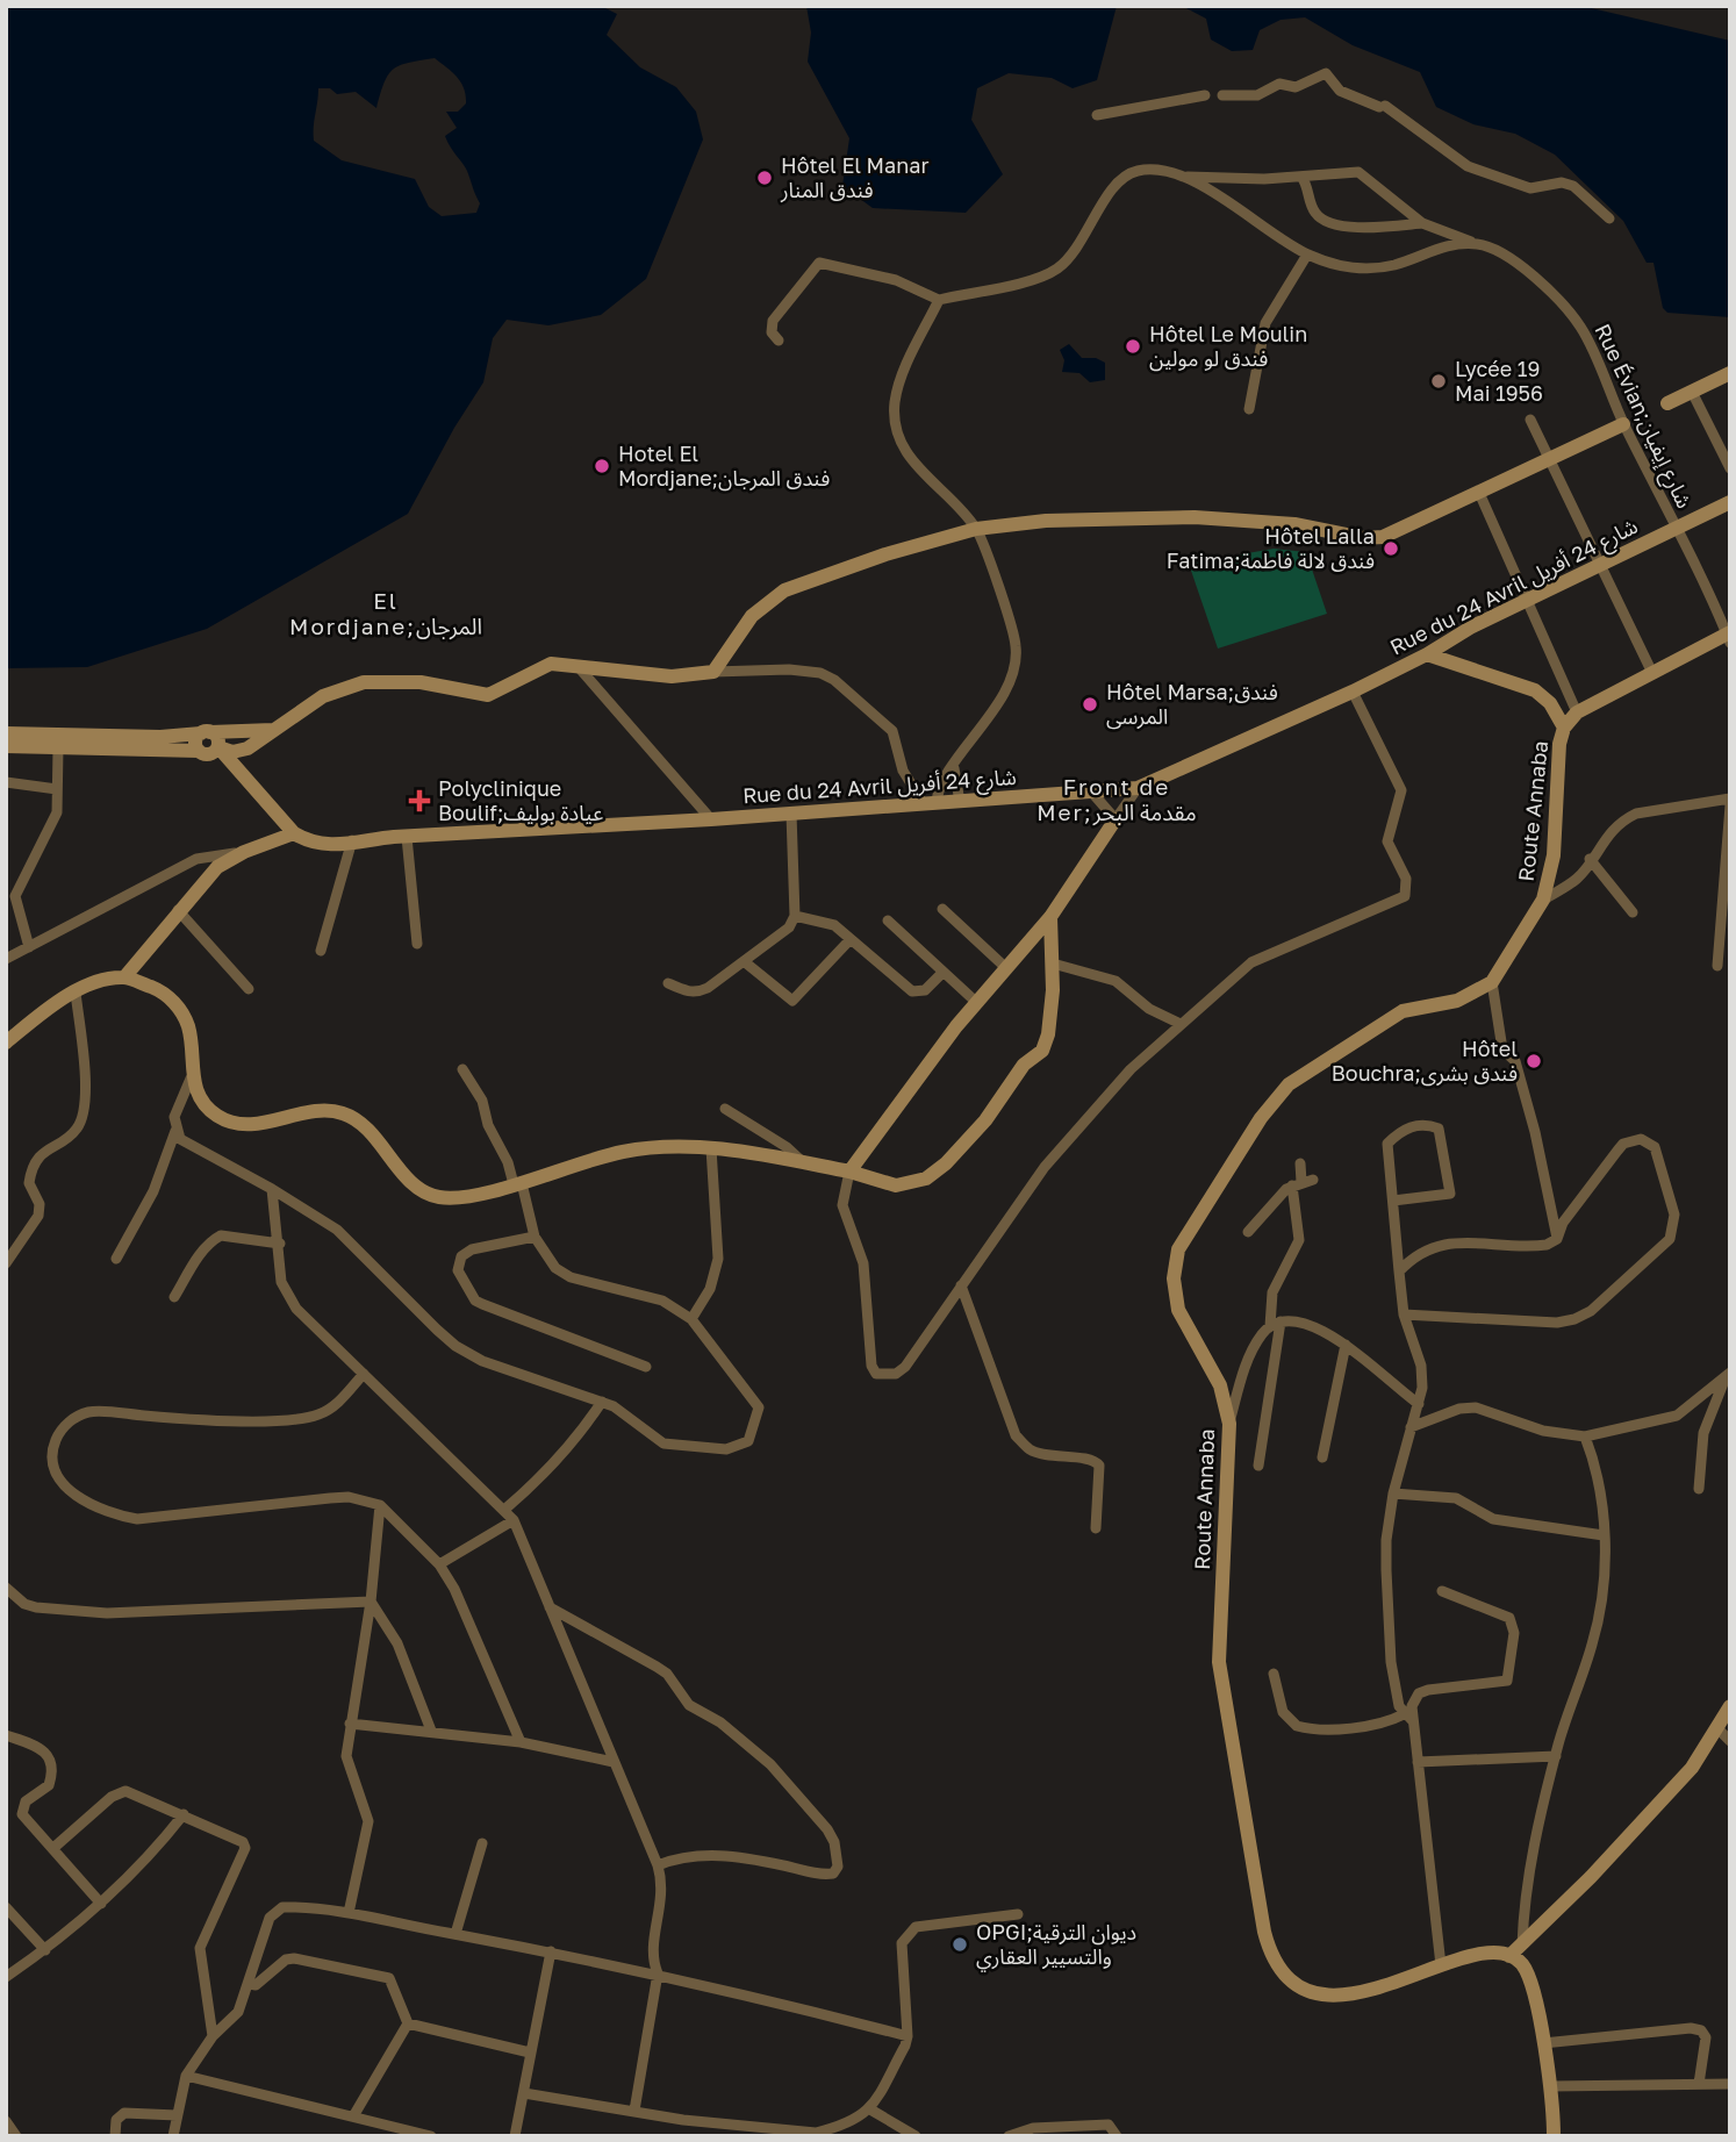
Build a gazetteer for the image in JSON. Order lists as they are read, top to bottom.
{
  "streets": {
    "street": ["Rue Évian;شارع إيفيان", "Rue du 24 Avril شارع 24 أفريل", "Route Annaba"]
  },
  "crossings": [
    ["Rue Évian;شارع إيفيان", "Rue du 24 Avril شارع 24 أفريل"],
    ["Rue Évian;شارع إيفيان", "Route Annaba"]
  ],
  "districts": ["El Mordjane;المرجان", "Front de Mer;مقدمة البحر"],
  "places": {
    "other": [
      "Hôtel El Manar فندق المنار",
      "Hôtel Le Moulin فندق لو مولين",
      "Lycée 19 Mai 1956",
      "Hotel El Mordjane;فندق المرجان",
      "Hôtel Lalla Fatima;فندق لالة فاطمة",
      "Hôtel Marsa;فندق المرسى",
      "Hôtel Bouchra;فندق بشرى",
      "OPGI;ديوان الترقية والتسيير العقاري"
    ],
    "health": ["Polyclinique Boulif;عيادة بوليف"]
  }
}
